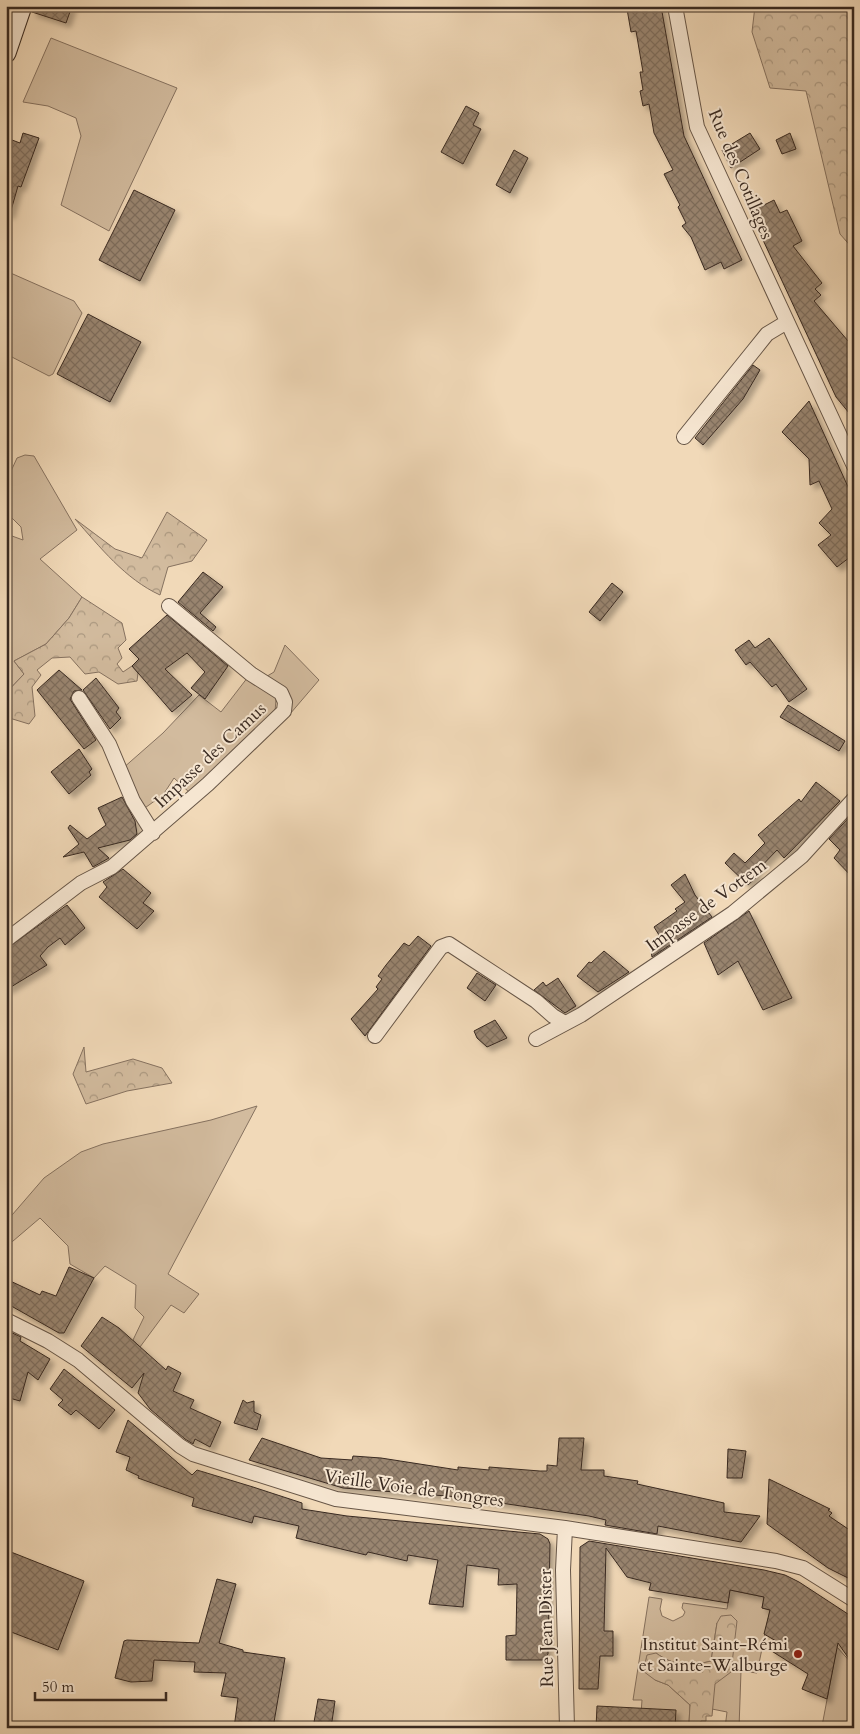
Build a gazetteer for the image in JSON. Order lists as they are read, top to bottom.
{
  "streets": {
    "street": [
      "Rue des Cotillages",
      "Impasse des Camus",
      "Impasse de Vottem",
      "Vieille Voie de Tongres",
      "Rue Jean Dister"
    ]
  },
  "crossings": [
    ["Vieille Voie de Tongres", "Rue Jean Dister"]
  ],
  "places": ["Institut Saint-Rémi et Sainte-Walburge"],
  "scale_bar": "50 m"
}
